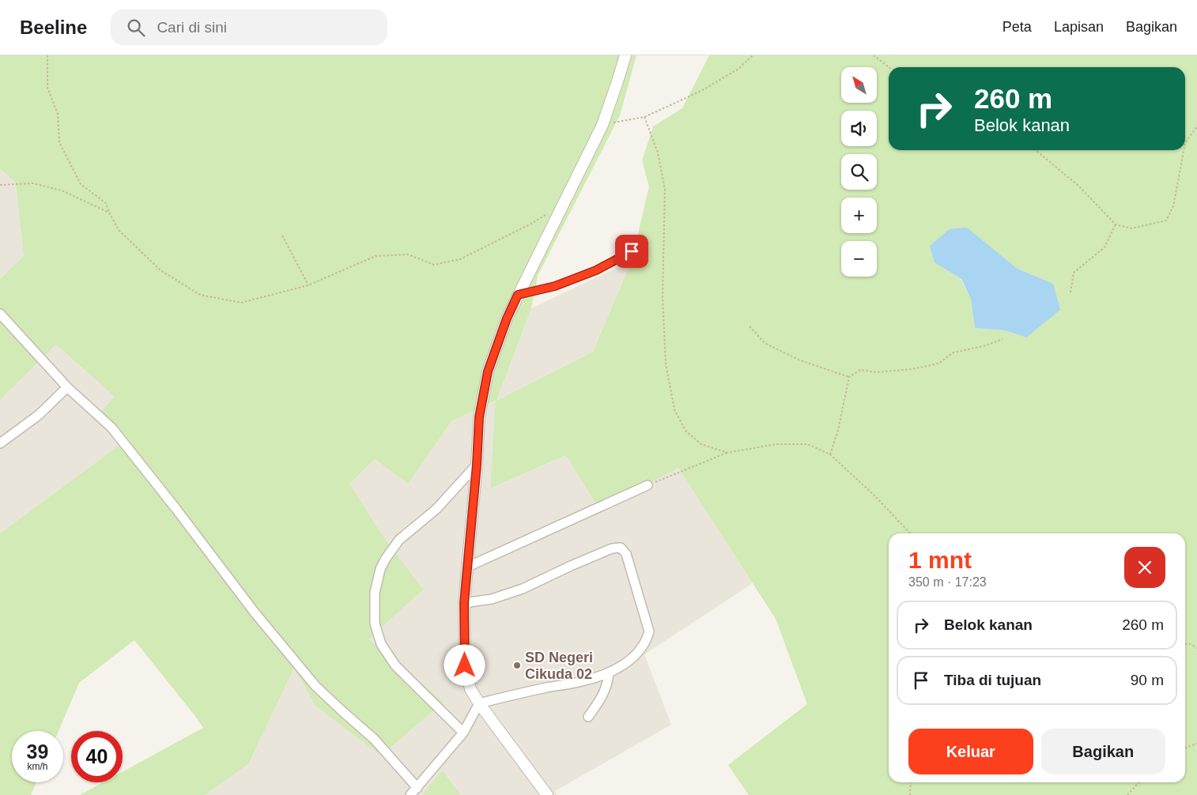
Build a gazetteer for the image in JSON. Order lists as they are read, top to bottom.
{
  "places": ["SD Negeri Cikuda 02"],
  "north": "top left",
  "page": {
    "header": "Beeline",
    "search": "Cari di sini",
    "nav": ["Peta", "Lapisan", "Bagikan"],
    "map_buttons": ["+", "−"],
    "turn": ["260 m", "Belok kanan"],
    "heading": ["1 mnt", "350 m · 17:23"],
    "list": [
      {
        "name": "Belok kanan",
        "value": "260 m"
      },
      {
        "name": "Tiba di tujuan",
        "value": "90 m"
      }
    ],
    "buttons": ["Keluar", "Bagikan"],
    "speed": "39 km/h",
    "limit": "40"
  }
}
